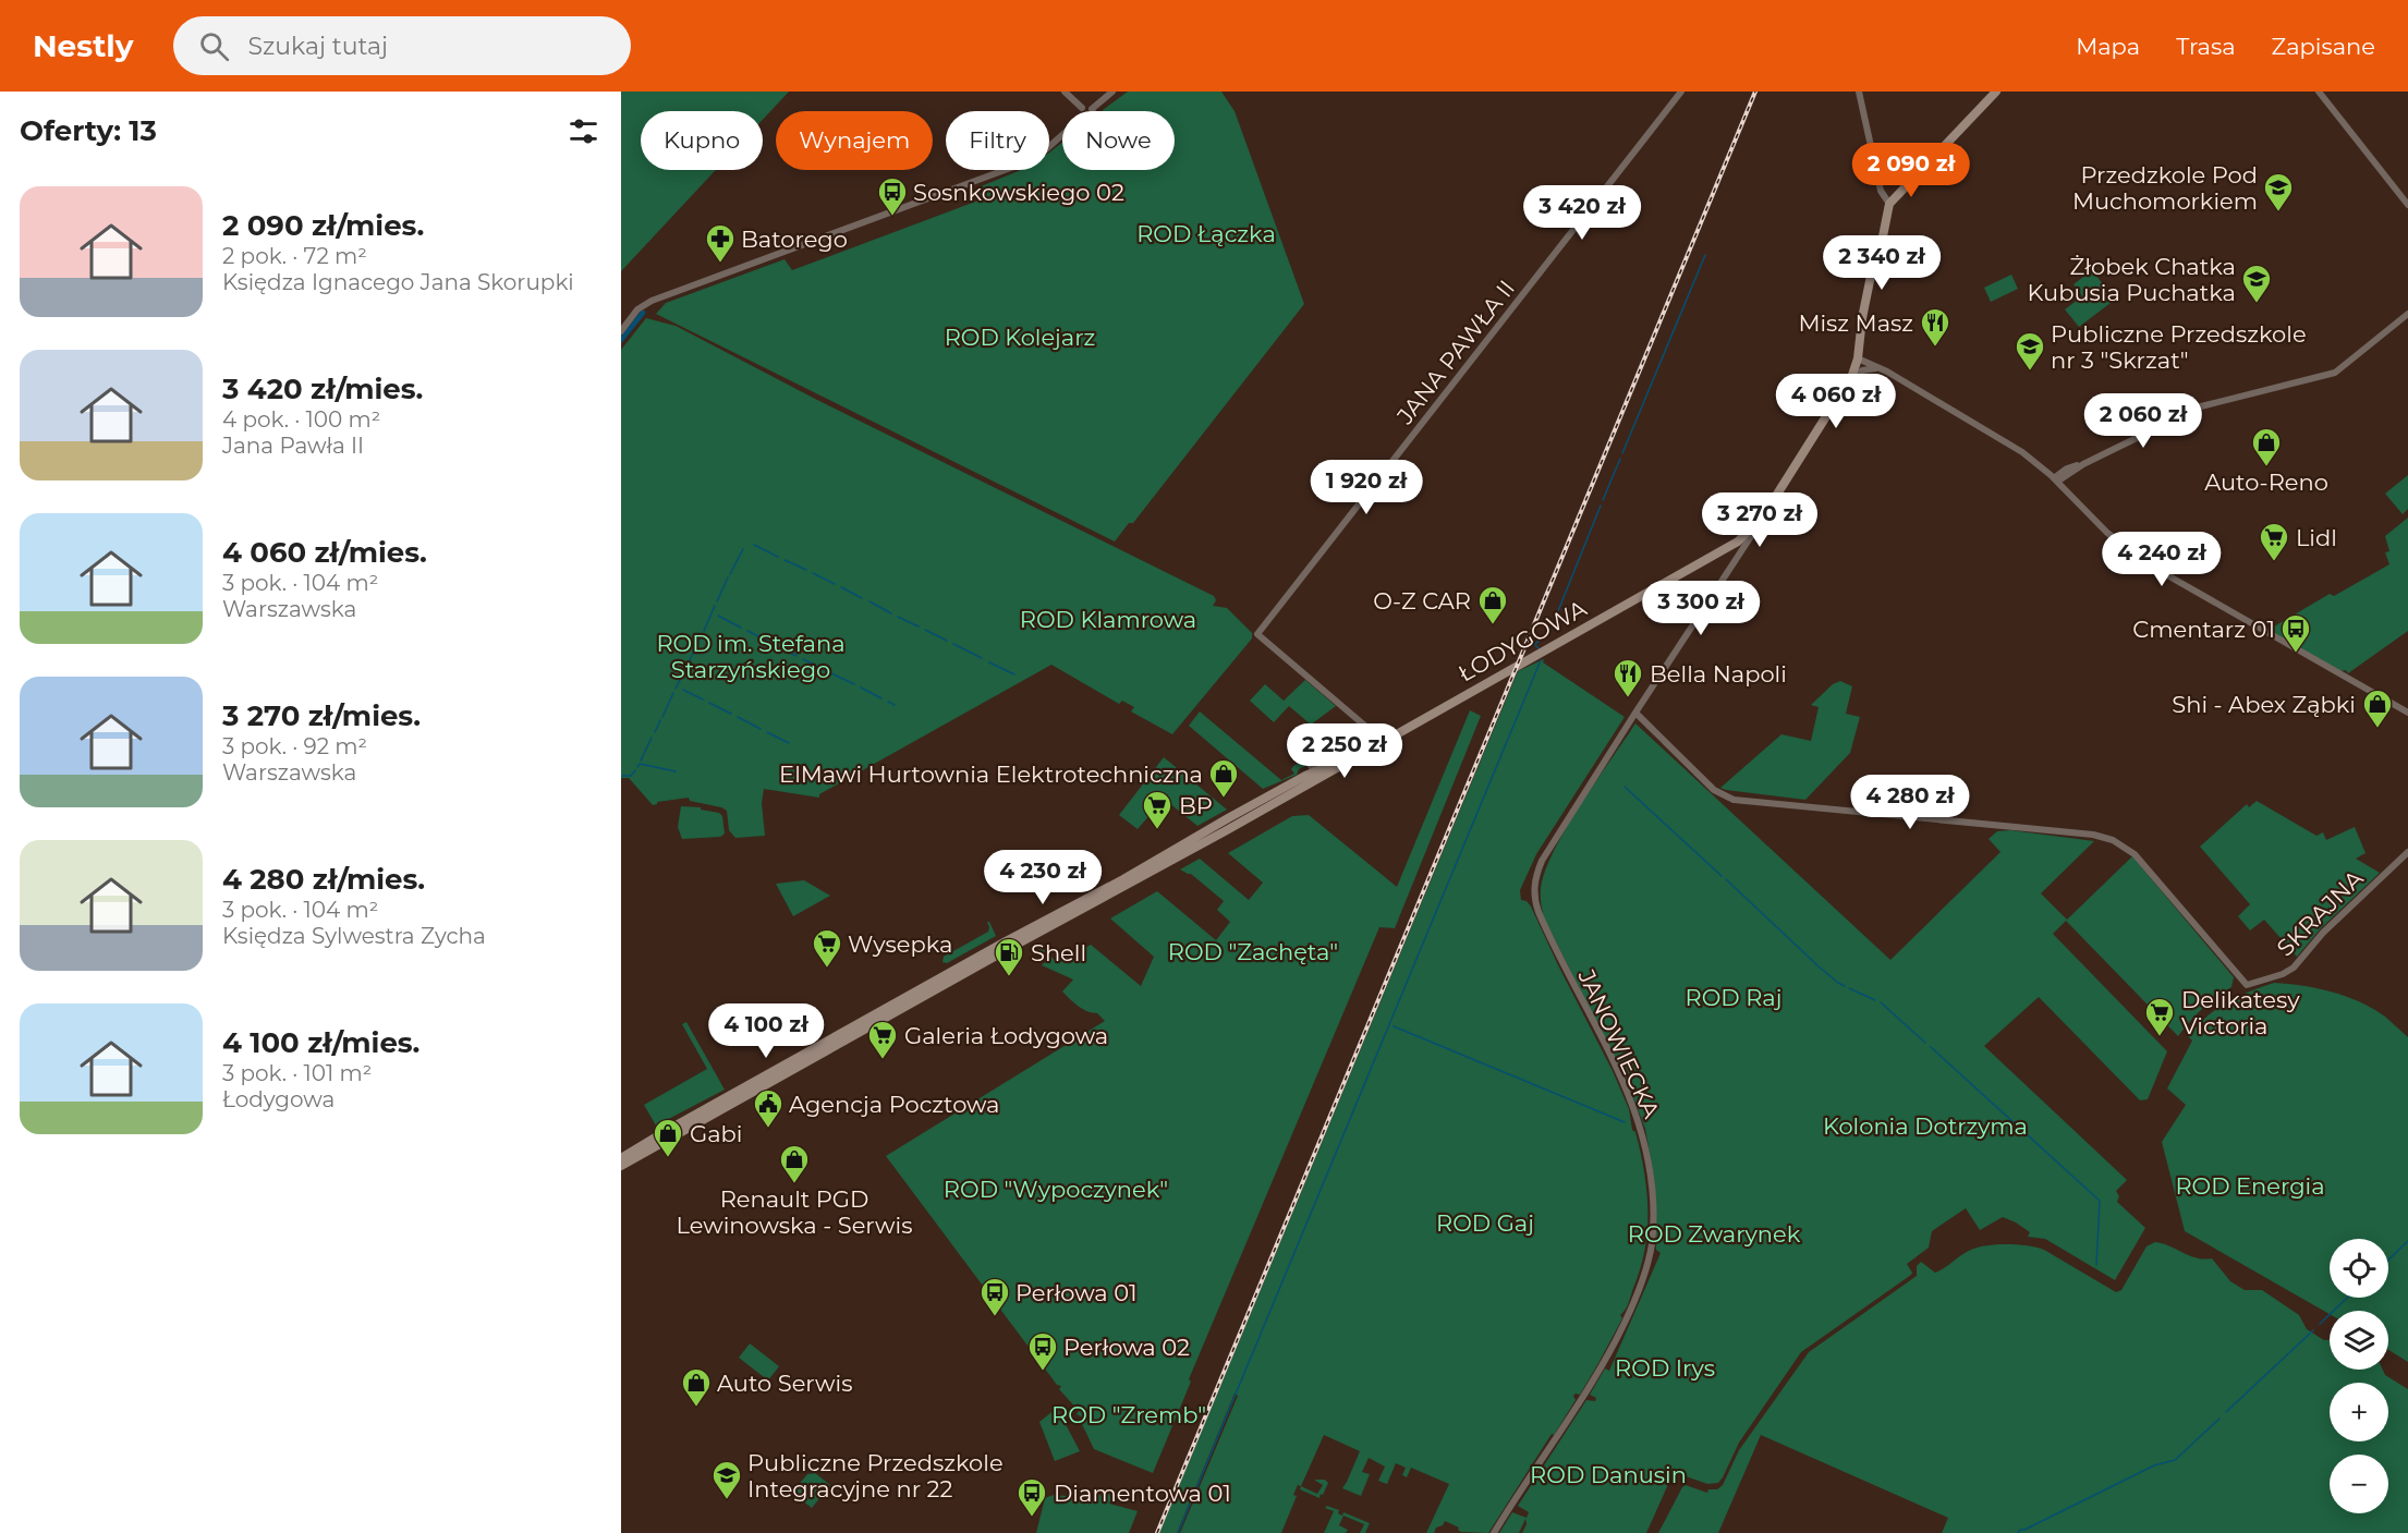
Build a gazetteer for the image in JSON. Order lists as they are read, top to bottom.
{
  "streets": {
    "main road": ["ŁODYGOWA"],
    "street": ["JANA PAWŁA II", "SKRAJNA", "JANOWIECKA"]
  },
  "crossings": [
    ["JANA PAWŁA II", "ŁODYGOWA"],
    ["ŁODYGOWA", "JANOWIECKA"],
    ["SKRAJNA", "JANOWIECKA"]
  ],
  "parks": [
    "ROD Łączka",
    "ROD Kolejarz",
    "ROD Klamrowa",
    "ROD im. Stefana Starzyńskiego",
    "ROD \"Zachęta\"",
    "ROD Raj",
    "Kolonia Dotrzyma",
    "ROD Energia",
    "ROD \"Wypoczynek\"",
    "ROD Gaj",
    "ROD Zwarynek",
    "ROD Irys",
    "ROD \"Zremb\"",
    "ROD Danusin"
  ],
  "places": {
    "school or university": [
      "Przedzkole Pod Muchomorkiem",
      "Żłobek Chatka Kubusia Puchatka",
      "Publiczne Przedszkole nr 3 \"Skrzat\"",
      "Publiczne Przedszkole Integracyjne nr 22"
    ],
    "bus stop": [
      "Sosnkowskiego 02",
      "Cmentarz 01",
      "Perłowa 01",
      "Perłowa 02",
      "Diamentowa 01"
    ],
    "pharmacy": ["Batorego"],
    "restaurant": ["Misz Masz", "Bella Napoli"],
    "shop": [
      "Auto-Reno",
      "O-Z CAR",
      "Shi - Abex Ząbki",
      "ElMawi Hurtownia Elektrotechniczna",
      "Gabi",
      "Renault PGD Lewinowska - Serwis",
      "Auto Serwis"
    ],
    "supermarket": [
      "Lidl",
      "BP",
      "Wysepka",
      "Delikatesy Victoria",
      "Galeria Łodygowa"
    ],
    "fuel station": ["Shell"],
    "public building": ["Agencja Pocztowa"]
  },
  "page": {
    "header": "Nestly",
    "search": "Szukaj tutaj",
    "nav": ["Mapa", "Trasa", "Zapisane"],
    "heading": "Oferty: 13",
    "chip": [
      "Kupno",
      "Wynajem",
      "Filtry",
      "Nowe"
    ],
    "price": [
      "2 090 zł",
      "3 420 zł",
      "2 340 zł",
      "4 060 zł",
      "2 060 zł",
      "1 920 zł",
      "3 270 zł",
      "4 240 zł",
      "3 300 zł",
      "2 250 zł",
      "4 280 zł",
      "4 230 zł",
      "4 100 zł"
    ],
    "list": [
      {
        "name": "2 090 zł/mies.",
        "note": "2 pok. · 72 m² · Księdza Ignacego Jana Skorupki"
      },
      {
        "name": "3 420 zł/mies.",
        "note": "4 pok. · 100 m² · Jana Pawła II"
      },
      {
        "name": "4 060 zł/mies.",
        "note": "3 pok. · 104 m² · Warszawska"
      },
      {
        "name": "3 270 zł/mies.",
        "note": "3 pok. · 92 m² · Warszawska"
      },
      {
        "name": "4 280 zł/mies.",
        "note": "3 pok. · 104 m² · Księdza Sylwestra Zycha"
      },
      {
        "name": "4 100 zł/mies.",
        "note": "3 pok. · 101 m² · Łodygowa"
      }
    ],
    "map_buttons": ["+", "−"]
  }
}
